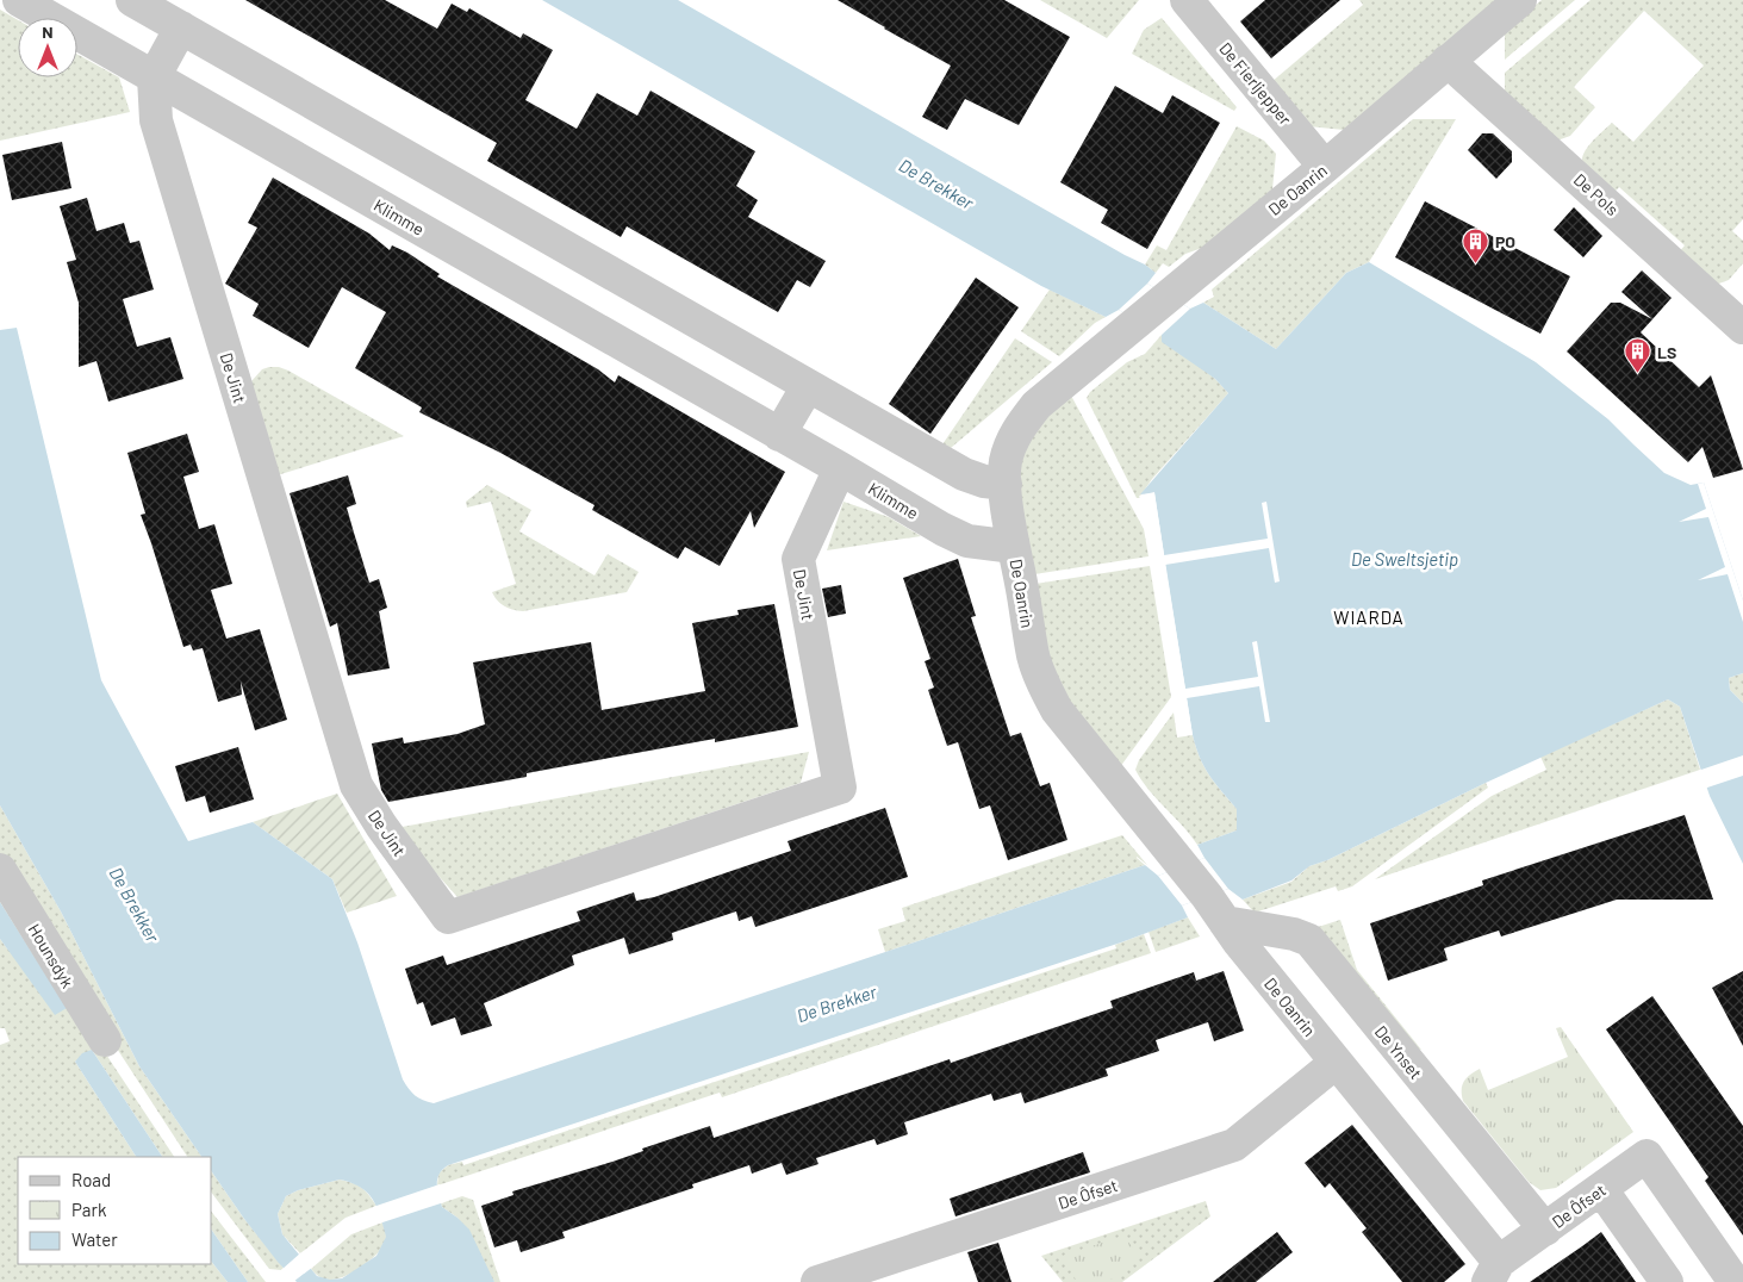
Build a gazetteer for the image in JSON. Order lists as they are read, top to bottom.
{
  "streets": {
    "street": [
      "De Fierljepper",
      "De Oanrin",
      "De Pols",
      "Klimme",
      "De Jint",
      "Hounsdyk",
      "De Ynset",
      "De Ôfset"
    ]
  },
  "crossings": [
    ["De Fierljepper", "De Oanrin"],
    ["De Oanrin", "De Pols"],
    ["De Oanrin", "Klimme"],
    ["De Oanrin", "De Ynset"],
    ["De Oanrin", "De Ôfset"],
    ["Klimme", "De Jint"],
    ["De Ynset", "De Ôfset"]
  ],
  "districts": ["WIARDA"],
  "water": ["De Brekker", "De Sweltsjetip"],
  "places": {
    "building": ["PO", "LS"]
  },
  "legend": ["Road", "Park", "Water"],
  "north": "top"
}
